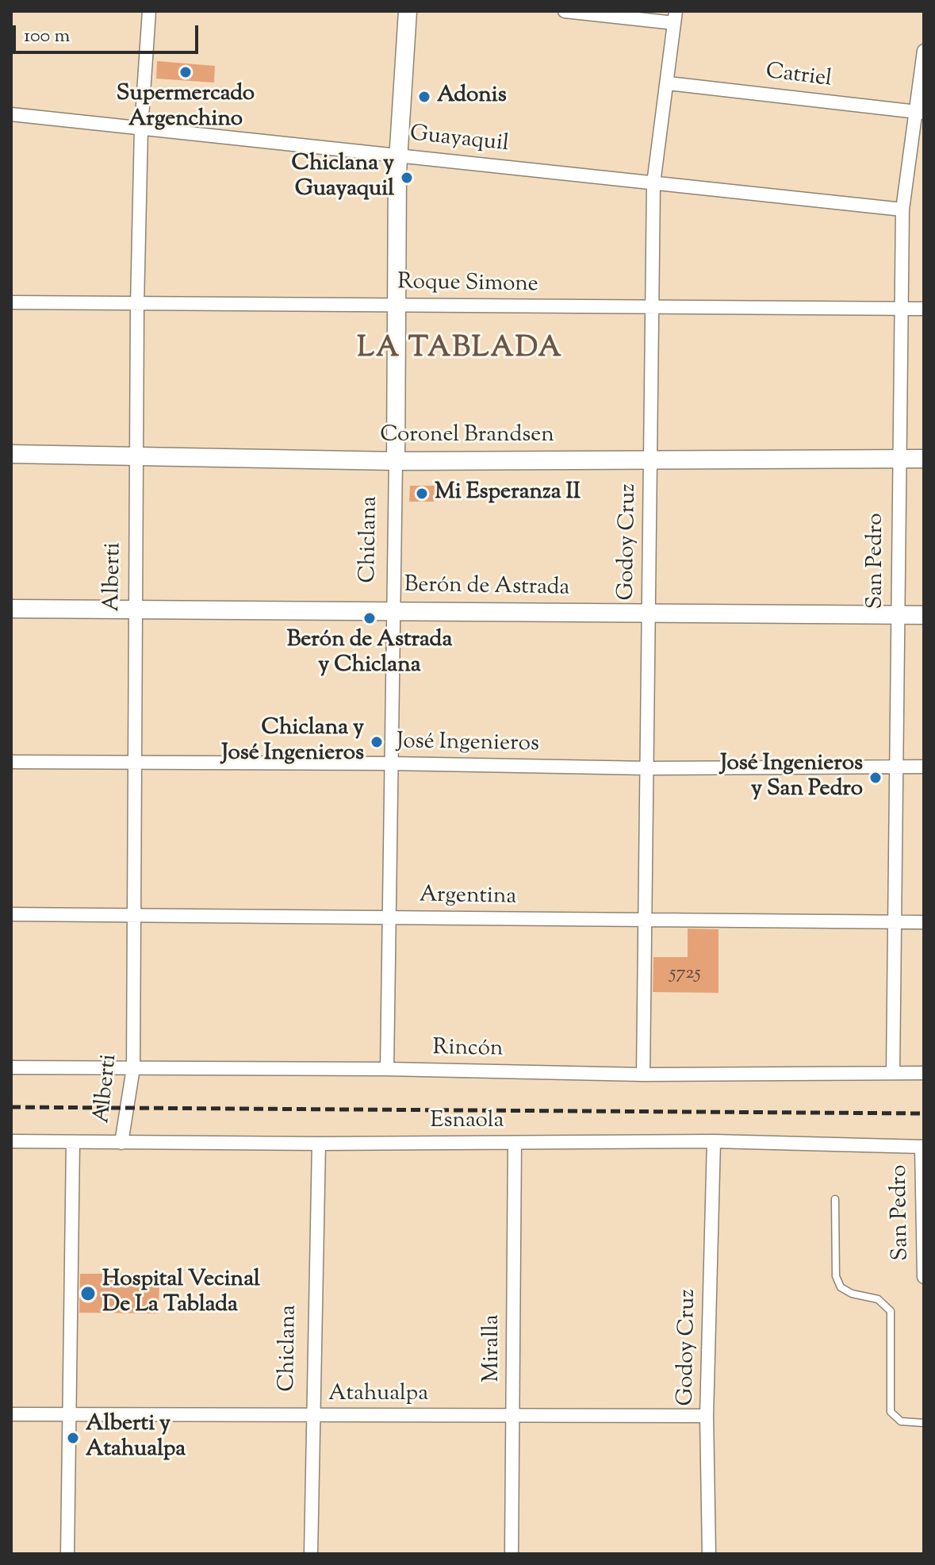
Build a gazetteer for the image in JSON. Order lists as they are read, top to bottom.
{
  "streets": {
    "street": [
      "Catriel",
      "Guayaquil",
      "Roque Simone",
      "Coronel Brandsen",
      "Chiclana",
      "Godoy Cruz",
      "San Pedro",
      "Alberti",
      "Berón de Astrada",
      "José Ingenieros",
      "Argentina",
      "Rincón",
      "Esnaola",
      "Miralla",
      "Atahualpa"
    ]
  },
  "crossings": [
    ["Catriel", "Godoy Cruz"],
    ["Catriel", "San Pedro"],
    ["Guayaquil", "Chiclana"],
    ["Guayaquil", "Godoy Cruz"],
    ["Guayaquil", "San Pedro"],
    ["Guayaquil", "Alberti"],
    ["Roque Simone", "Chiclana"],
    ["Roque Simone", "Godoy Cruz"],
    ["Roque Simone", "San Pedro"],
    ["Roque Simone", "Alberti"],
    ["Coronel Brandsen", "Chiclana"],
    ["Coronel Brandsen", "Godoy Cruz"],
    ["Coronel Brandsen", "San Pedro"],
    ["Coronel Brandsen", "Alberti"],
    ["Chiclana", "Berón de Astrada"],
    ["Chiclana", "José Ingenieros"],
    ["Chiclana", "Argentina"],
    ["Chiclana", "Rincón"],
    ["Chiclana", "Esnaola"],
    ["Chiclana", "Atahualpa"],
    ["Godoy Cruz", "Berón de Astrada"],
    ["Godoy Cruz", "José Ingenieros"],
    ["Godoy Cruz", "Argentina"],
    ["Godoy Cruz", "Rincón"],
    ["Godoy Cruz", "Esnaola"],
    ["Godoy Cruz", "Atahualpa"],
    ["San Pedro", "Berón de Astrada"],
    ["San Pedro", "José Ingenieros"],
    ["San Pedro", "Argentina"],
    ["San Pedro", "Rincón"],
    ["San Pedro", "Esnaola"],
    ["Alberti", "Berón de Astrada"],
    ["Alberti", "José Ingenieros"],
    ["Alberti", "Argentina"],
    ["Alberti", "Rincón"],
    ["Alberti", "Esnaola"],
    ["Alberti", "Atahualpa"],
    ["Esnaola", "Miralla"],
    ["Miralla", "Atahualpa"]
  ],
  "districts": ["LA TABLADA"],
  "places": [
    "Supermercado Argenchino",
    "Adonis",
    "Chiclana y Guayaquil",
    "Mi Esperanza II",
    "Berón de Astrada y Chiclana",
    "Chiclana y José Ingenieros",
    "José Ingenieros y San Pedro",
    "Hospital Vecinal De La Tablada",
    "Alberti y Atahualpa"
  ],
  "house_numbers": ["5725"],
  "scale_bar": "100 m"
}
